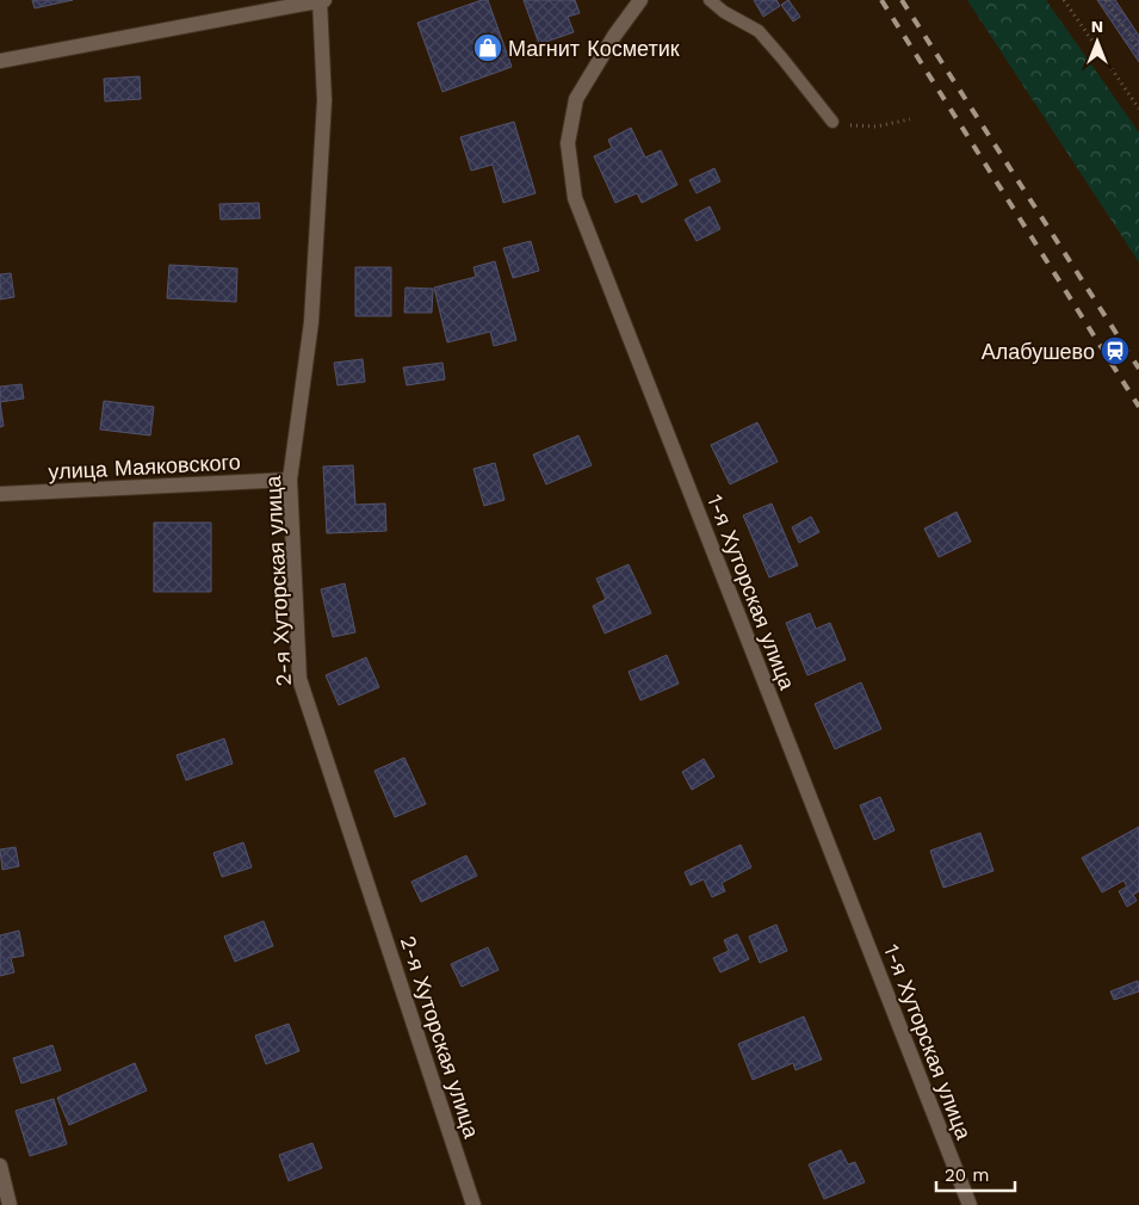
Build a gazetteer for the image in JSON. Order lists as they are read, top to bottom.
{
  "streets": {
    "street": ["улица Маяковского", "2-я Хуторская улица", "1-я Хуторская улица"]
  },
  "crossings": [
    ["улица Маяковского", "2-я Хуторская улица"]
  ],
  "places": {
    "shop": ["Магнит Косметик"],
    "station": ["Алабушево"]
  },
  "scale_bar": "20 m",
  "north": "top"
}
